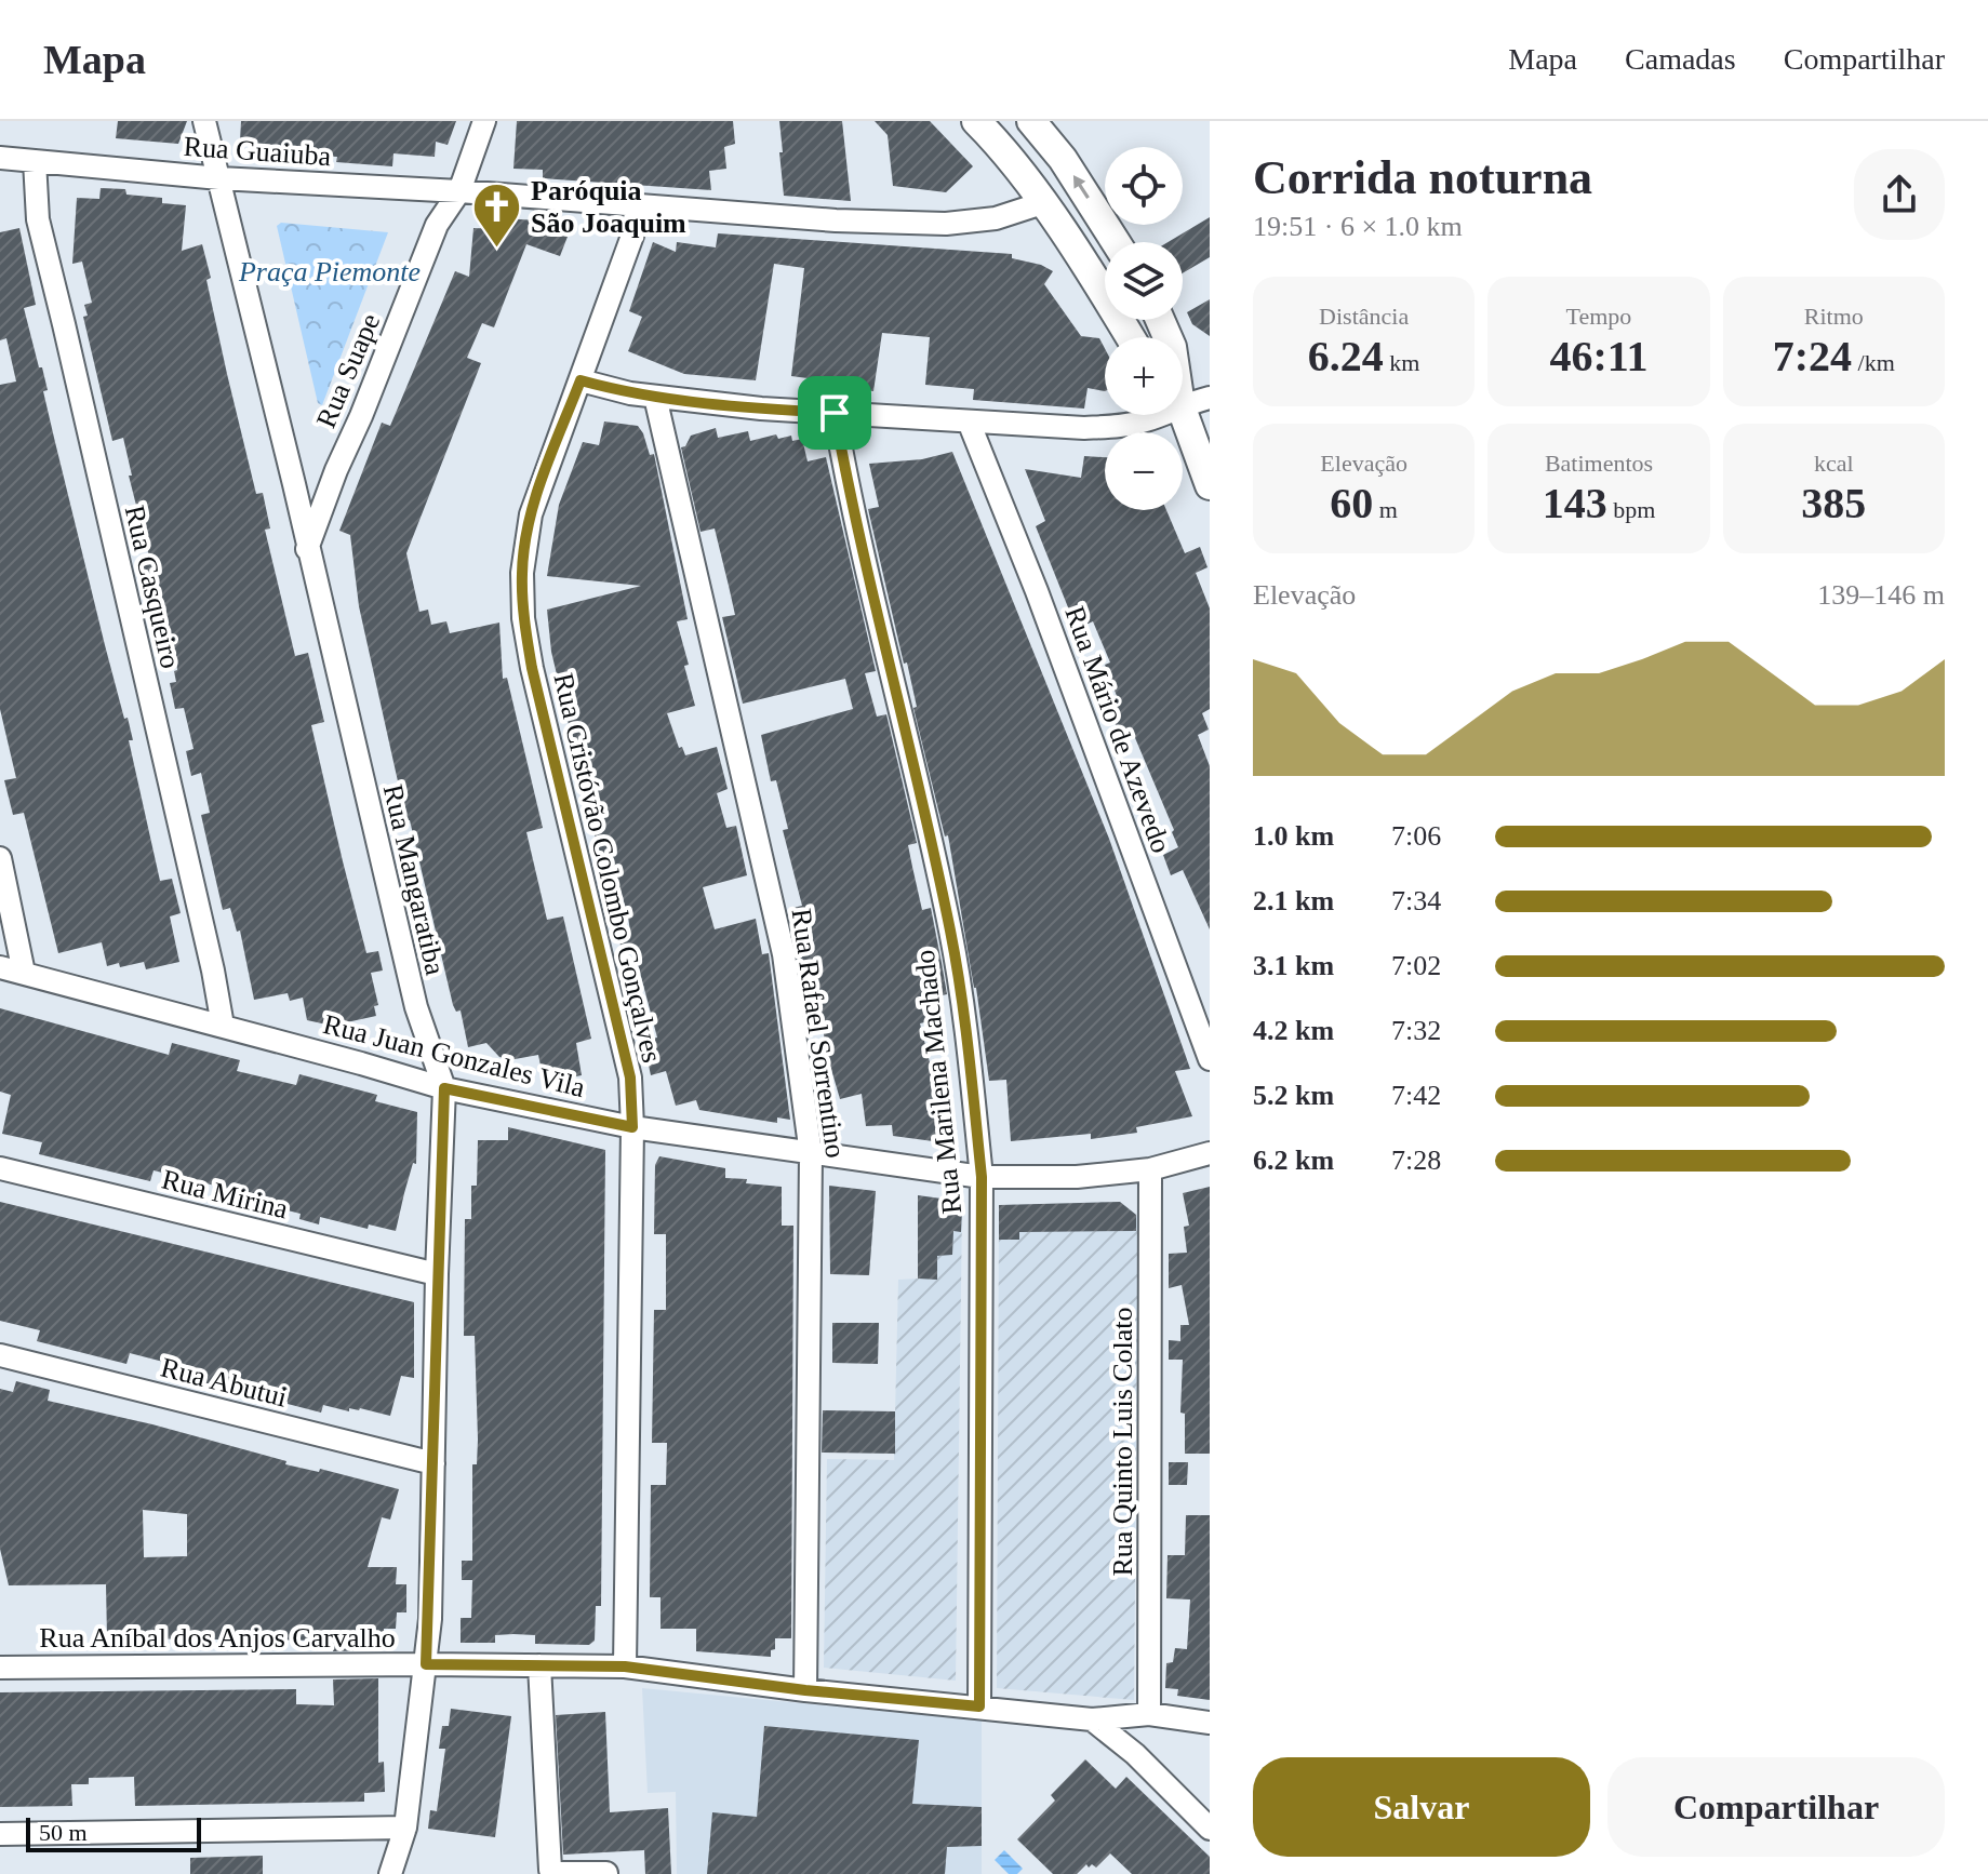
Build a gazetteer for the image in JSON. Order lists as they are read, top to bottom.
{
  "streets": {
    "street": [
      "Rua Guaiuba",
      "Rua Suape",
      "Rua Casqueiro",
      "Rua Mário de Azevedo",
      "Rua Cristóvão Colombo Gonçalves",
      "Rua Mangaratiba",
      "Rua Rafael Sorrentino",
      "Rua Juan Gonzales Vila",
      "Rua Marilena Machado",
      "Rua Mirina",
      "Rua Abutui",
      "Rua Quinto Luis Colato",
      "Rua Aníbal dos Anjos Carvalho"
    ]
  },
  "crossings": [
    ["Rua Guaiuba", "Rua Suape"],
    ["Rua Guaiuba", "Rua Casqueiro"],
    ["Rua Guaiuba", "Rua Cristóvão Colombo Gonçalves"],
    ["Rua Guaiuba", "Rua Mangaratiba"],
    ["Rua Suape", "Rua Mangaratiba"],
    ["Rua Casqueiro", "Rua Juan Gonzales Vila"],
    ["Rua Cristóvão Colombo Gonçalves", "Rua Juan Gonzales Vila"],
    ["Rua Cristóvão Colombo Gonçalves", "Rua Aníbal dos Anjos Carvalho"],
    ["Rua Mangaratiba", "Rua Juan Gonzales Vila"],
    ["Rua Mangaratiba", "Rua Mirina"],
    ["Rua Mangaratiba", "Rua Abutui"],
    ["Rua Mangaratiba", "Rua Aníbal dos Anjos Carvalho"],
    ["Rua Rafael Sorrentino", "Rua Juan Gonzales Vila"],
    ["Rua Rafael Sorrentino", "Rua Aníbal dos Anjos Carvalho"],
    ["Rua Juan Gonzales Vila", "Rua Marilena Machado"],
    ["Rua Juan Gonzales Vila", "Rua Quinto Luis Colato"],
    ["Rua Marilena Machado", "Rua Aníbal dos Anjos Carvalho"],
    ["Rua Quinto Luis Colato", "Rua Aníbal dos Anjos Carvalho"]
  ],
  "parks": ["Praça Piemonte"],
  "places": {
    "church": ["Paróquia São Joaquim"]
  },
  "scale_bar": "50 m",
  "page": {
    "header": "Mapa",
    "nav": ["Mapa", "Camadas", "Compartilhar"],
    "heading": ["Corrida noturna", "19:51 · 6 × 1.0 km"],
    "map_buttons": ["+", "−"],
    "stats": [
      ["Distância", "6.24 km"],
      ["Tempo", "46:11"],
      ["Ritmo", "7:24 /km"],
      ["Elevação", "60 m"],
      ["Batimentos", "143 bpm"],
      ["kcal", "385"]
    ],
    "chart": ["Elevação", "139–146 m"],
    "list": [
      {
        "name": "1.0 km",
        "note": "7:06"
      },
      {
        "name": "2.1 km",
        "note": "7:34"
      },
      {
        "name": "3.1 km",
        "note": "7:02"
      },
      {
        "name": "4.2 km",
        "note": "7:32"
      },
      {
        "name": "5.2 km",
        "note": "7:42"
      },
      {
        "name": "6.2 km",
        "note": "7:28"
      }
    ],
    "buttons": ["Salvar", "Compartilhar"],
    "scale": "50 m"
  }
}
